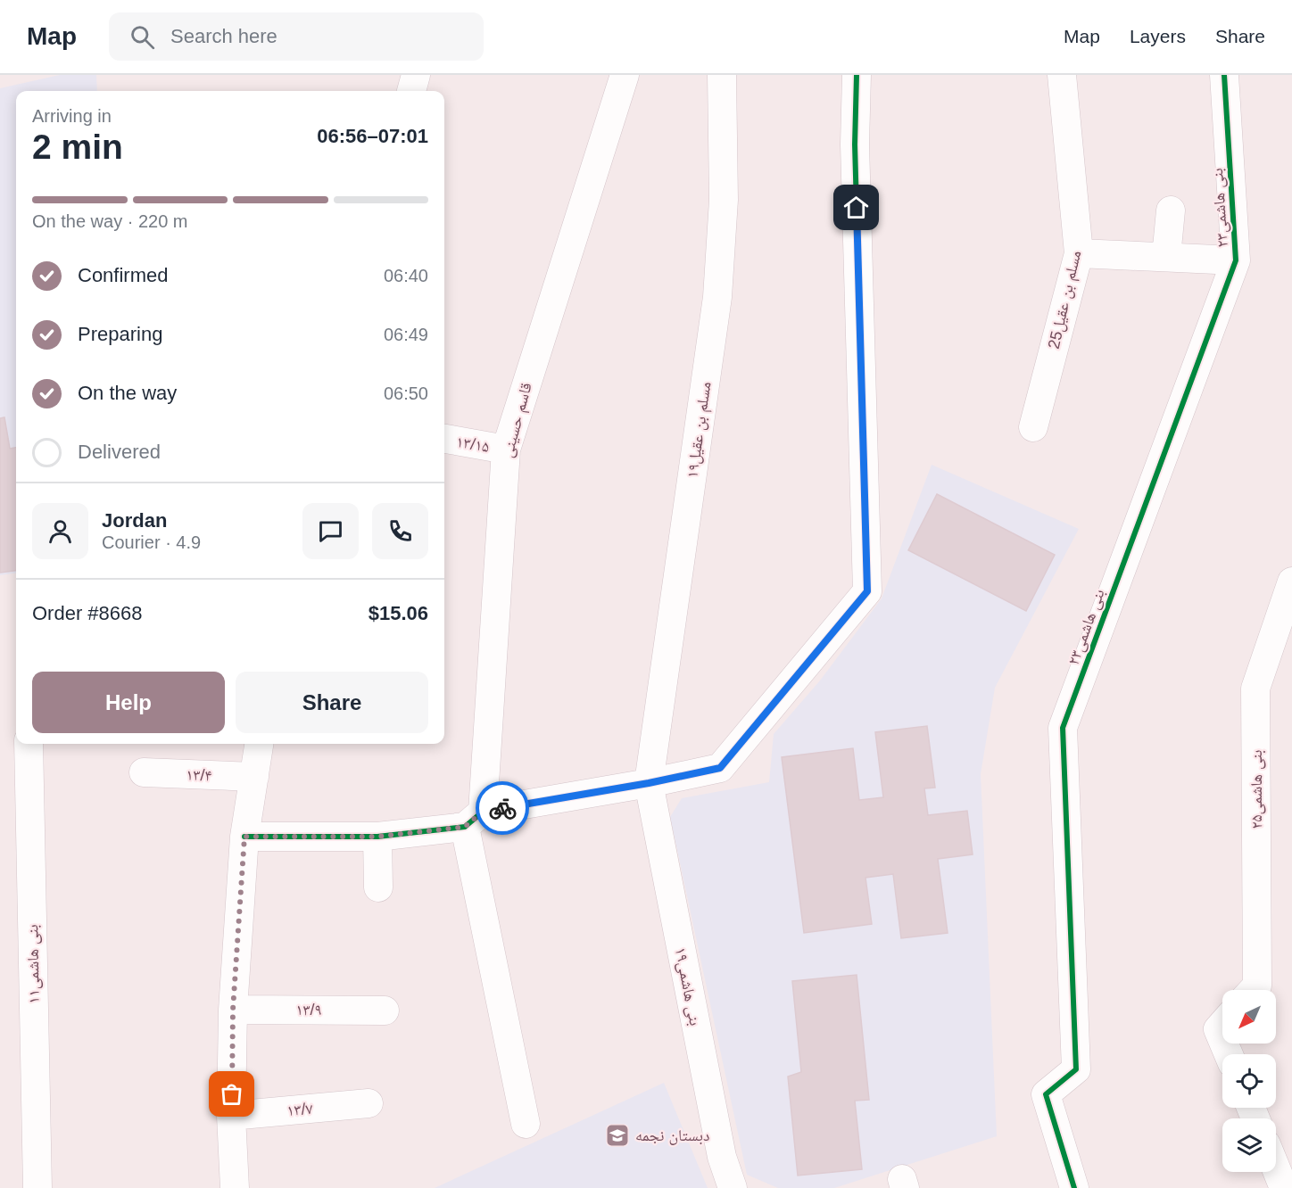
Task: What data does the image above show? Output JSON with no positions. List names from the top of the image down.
{
  "streets": {
    "street": [
      "بنی هاشمی۲۳",
      "مسلم بن عقیل25",
      "قاسم حسینی",
      "مسلم بن عقیل۱۹",
      "۱۳/۱۵",
      "۱۳/۴",
      "بنی هاشمی۲۵",
      "بنی هاشمی۱۱",
      "بنی هاشمی۱۹",
      "۱۳/۹",
      "۱۳/۷"
    ]
  },
  "crossings": [
    ["قاسم حسینی", "۱۳/۱۵"],
    ["مسلم بن عقیل۱۹", "بنی هاشمی۱۹"]
  ],
  "places": {
    "school or university": ["دبستان نجمه"]
  },
  "north": "bottom left",
  "page": {
    "header": "Map",
    "search": "Search here",
    "nav": ["Map", "Layers", "Share"],
    "heading": ["2 min", "Arriving in", "06:56–07:01"],
    "panel": [
      "Jordan",
      "Courier · 4.9",
      "Order #8668",
      "$15.06"
    ],
    "bar": "On the way · 220 m",
    "list": [
      ["Confirmed", "06:40"],
      ["Preparing", "06:49"],
      ["On the way", "06:50"],
      "Delivered"
    ],
    "buttons": ["Help", "Share"]
  }
}
